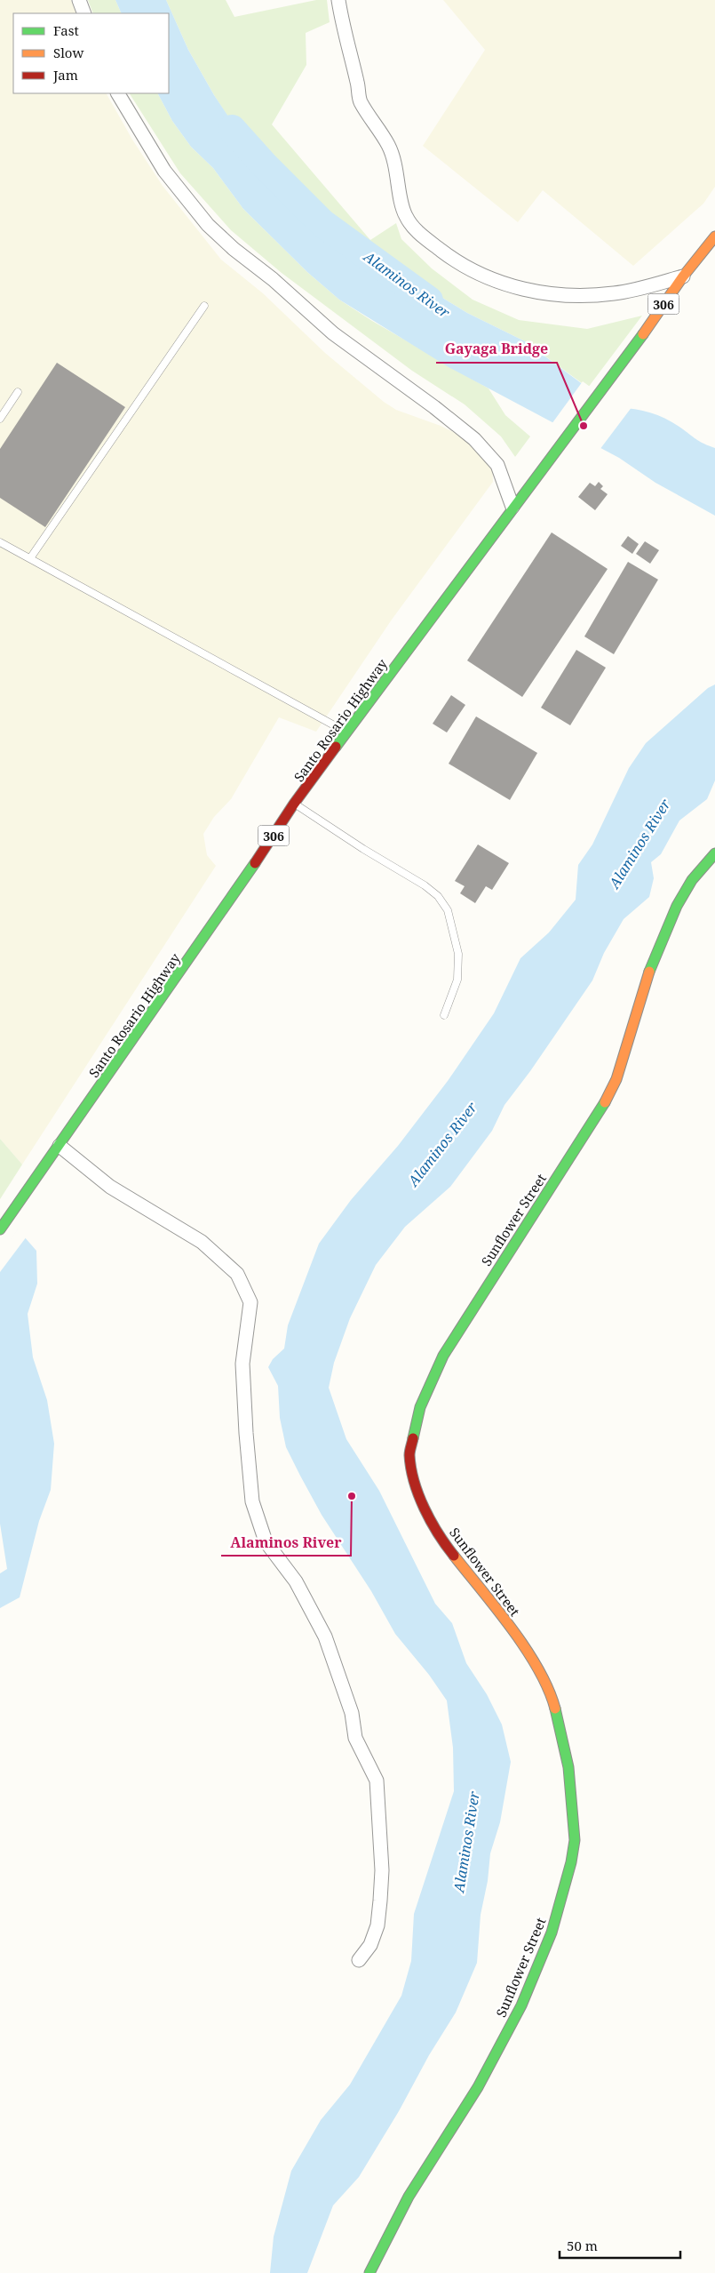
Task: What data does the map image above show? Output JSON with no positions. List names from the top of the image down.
{
  "streets": {
    "street": ["306", "Santo Rosario Highway", "Sunflower Street"]
  },
  "water": ["Alaminos River"],
  "places": ["Gayaga Bridge", "Alaminos River"],
  "legend": ["Fast", "Slow", "Jam"],
  "scale_bar": "50 m"
}
